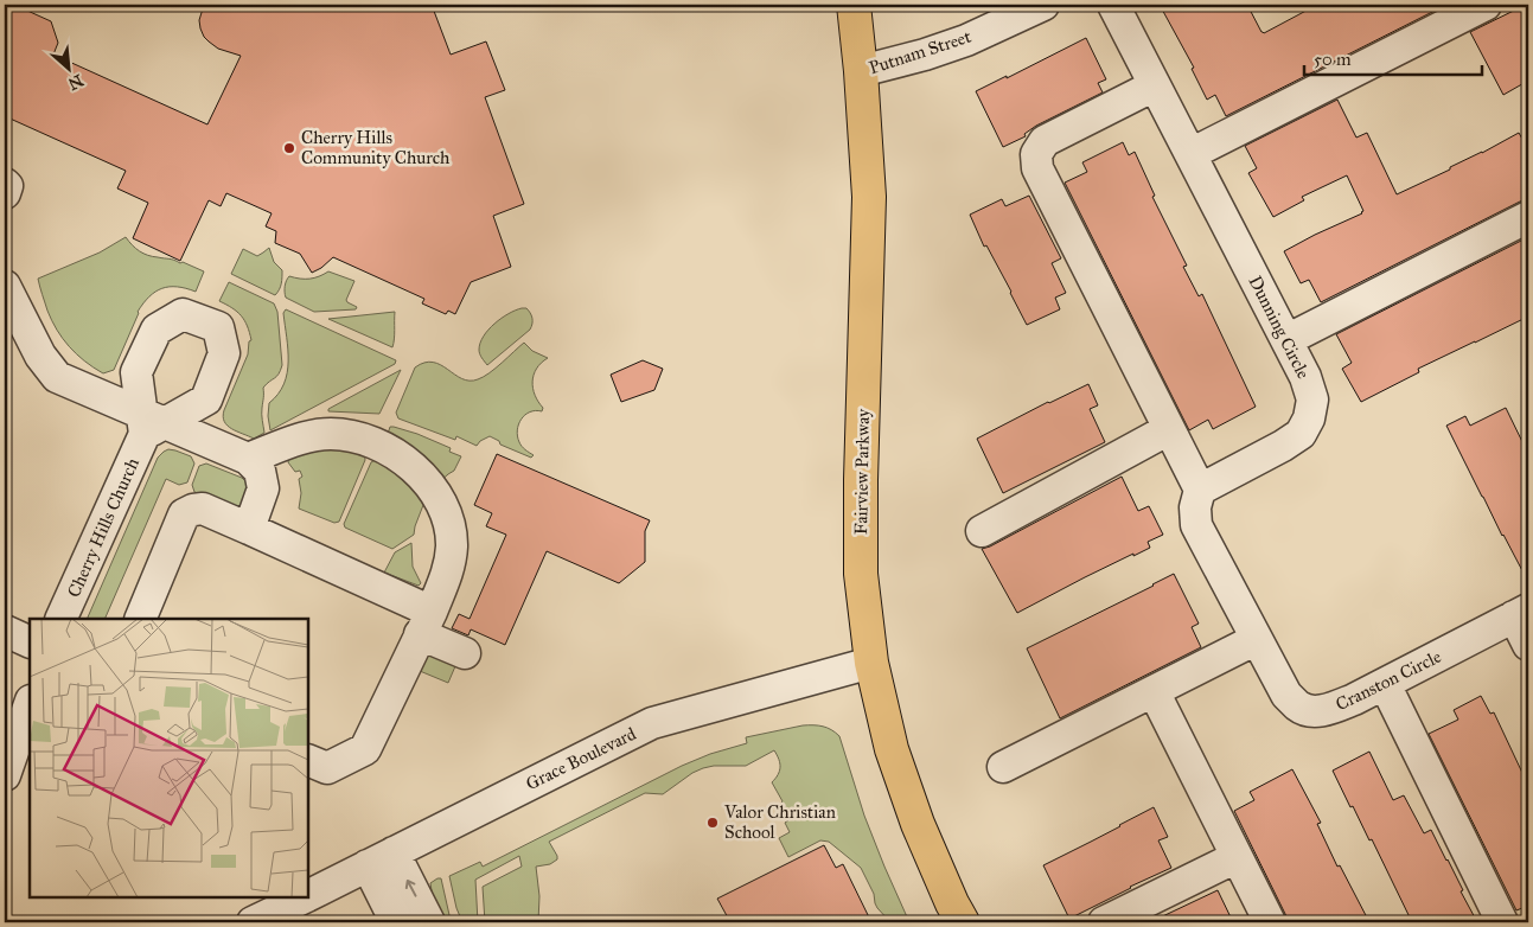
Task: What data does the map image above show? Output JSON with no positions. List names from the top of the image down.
{
  "streets": {
    "main road": ["Fairview Parkway"],
    "street": [
      "Putnam Street",
      "Dunning Circle",
      "Cherry Hills Church",
      "Cranston Circle",
      "Grace Boulevard"
    ]
  },
  "crossings": [
    ["Putnam Street", "Fairview Parkway"],
    ["Fairview Parkway", "Grace Boulevard"]
  ],
  "places": ["Cherry Hills Community Church", "Valor Christian School"],
  "scale_bar": "50 m",
  "north": "bottom right"
}
